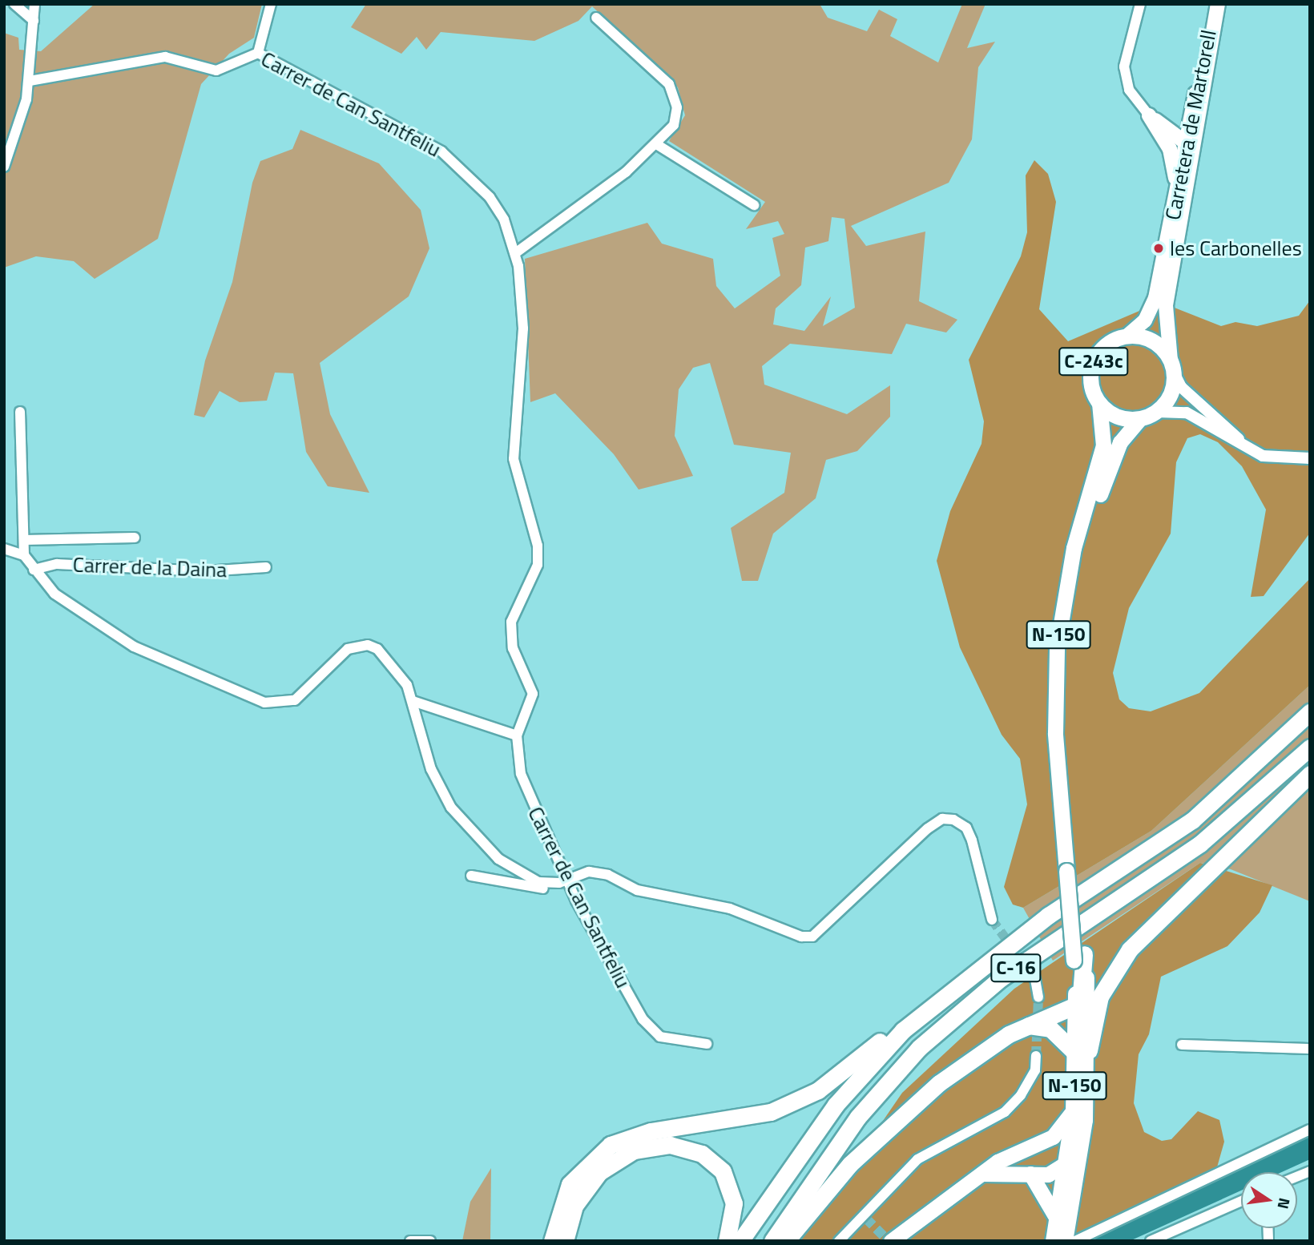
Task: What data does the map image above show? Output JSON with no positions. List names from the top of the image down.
{
  "streets": {
    "highway": ["C-16"],
    "main road": ["Carretera de Martorell", "C-243c", "N-150"],
    "street": ["Carrer de Can Santfeliu", "Carrer de la Daina"]
  },
  "crossings": [
    ["Carretera de Martorell", "C-243c"],
    ["Carretera de Martorell", "N-150"],
    ["C-243c", "N-150"]
  ],
  "places": ["les Carbonelles"],
  "north": "right"
}
